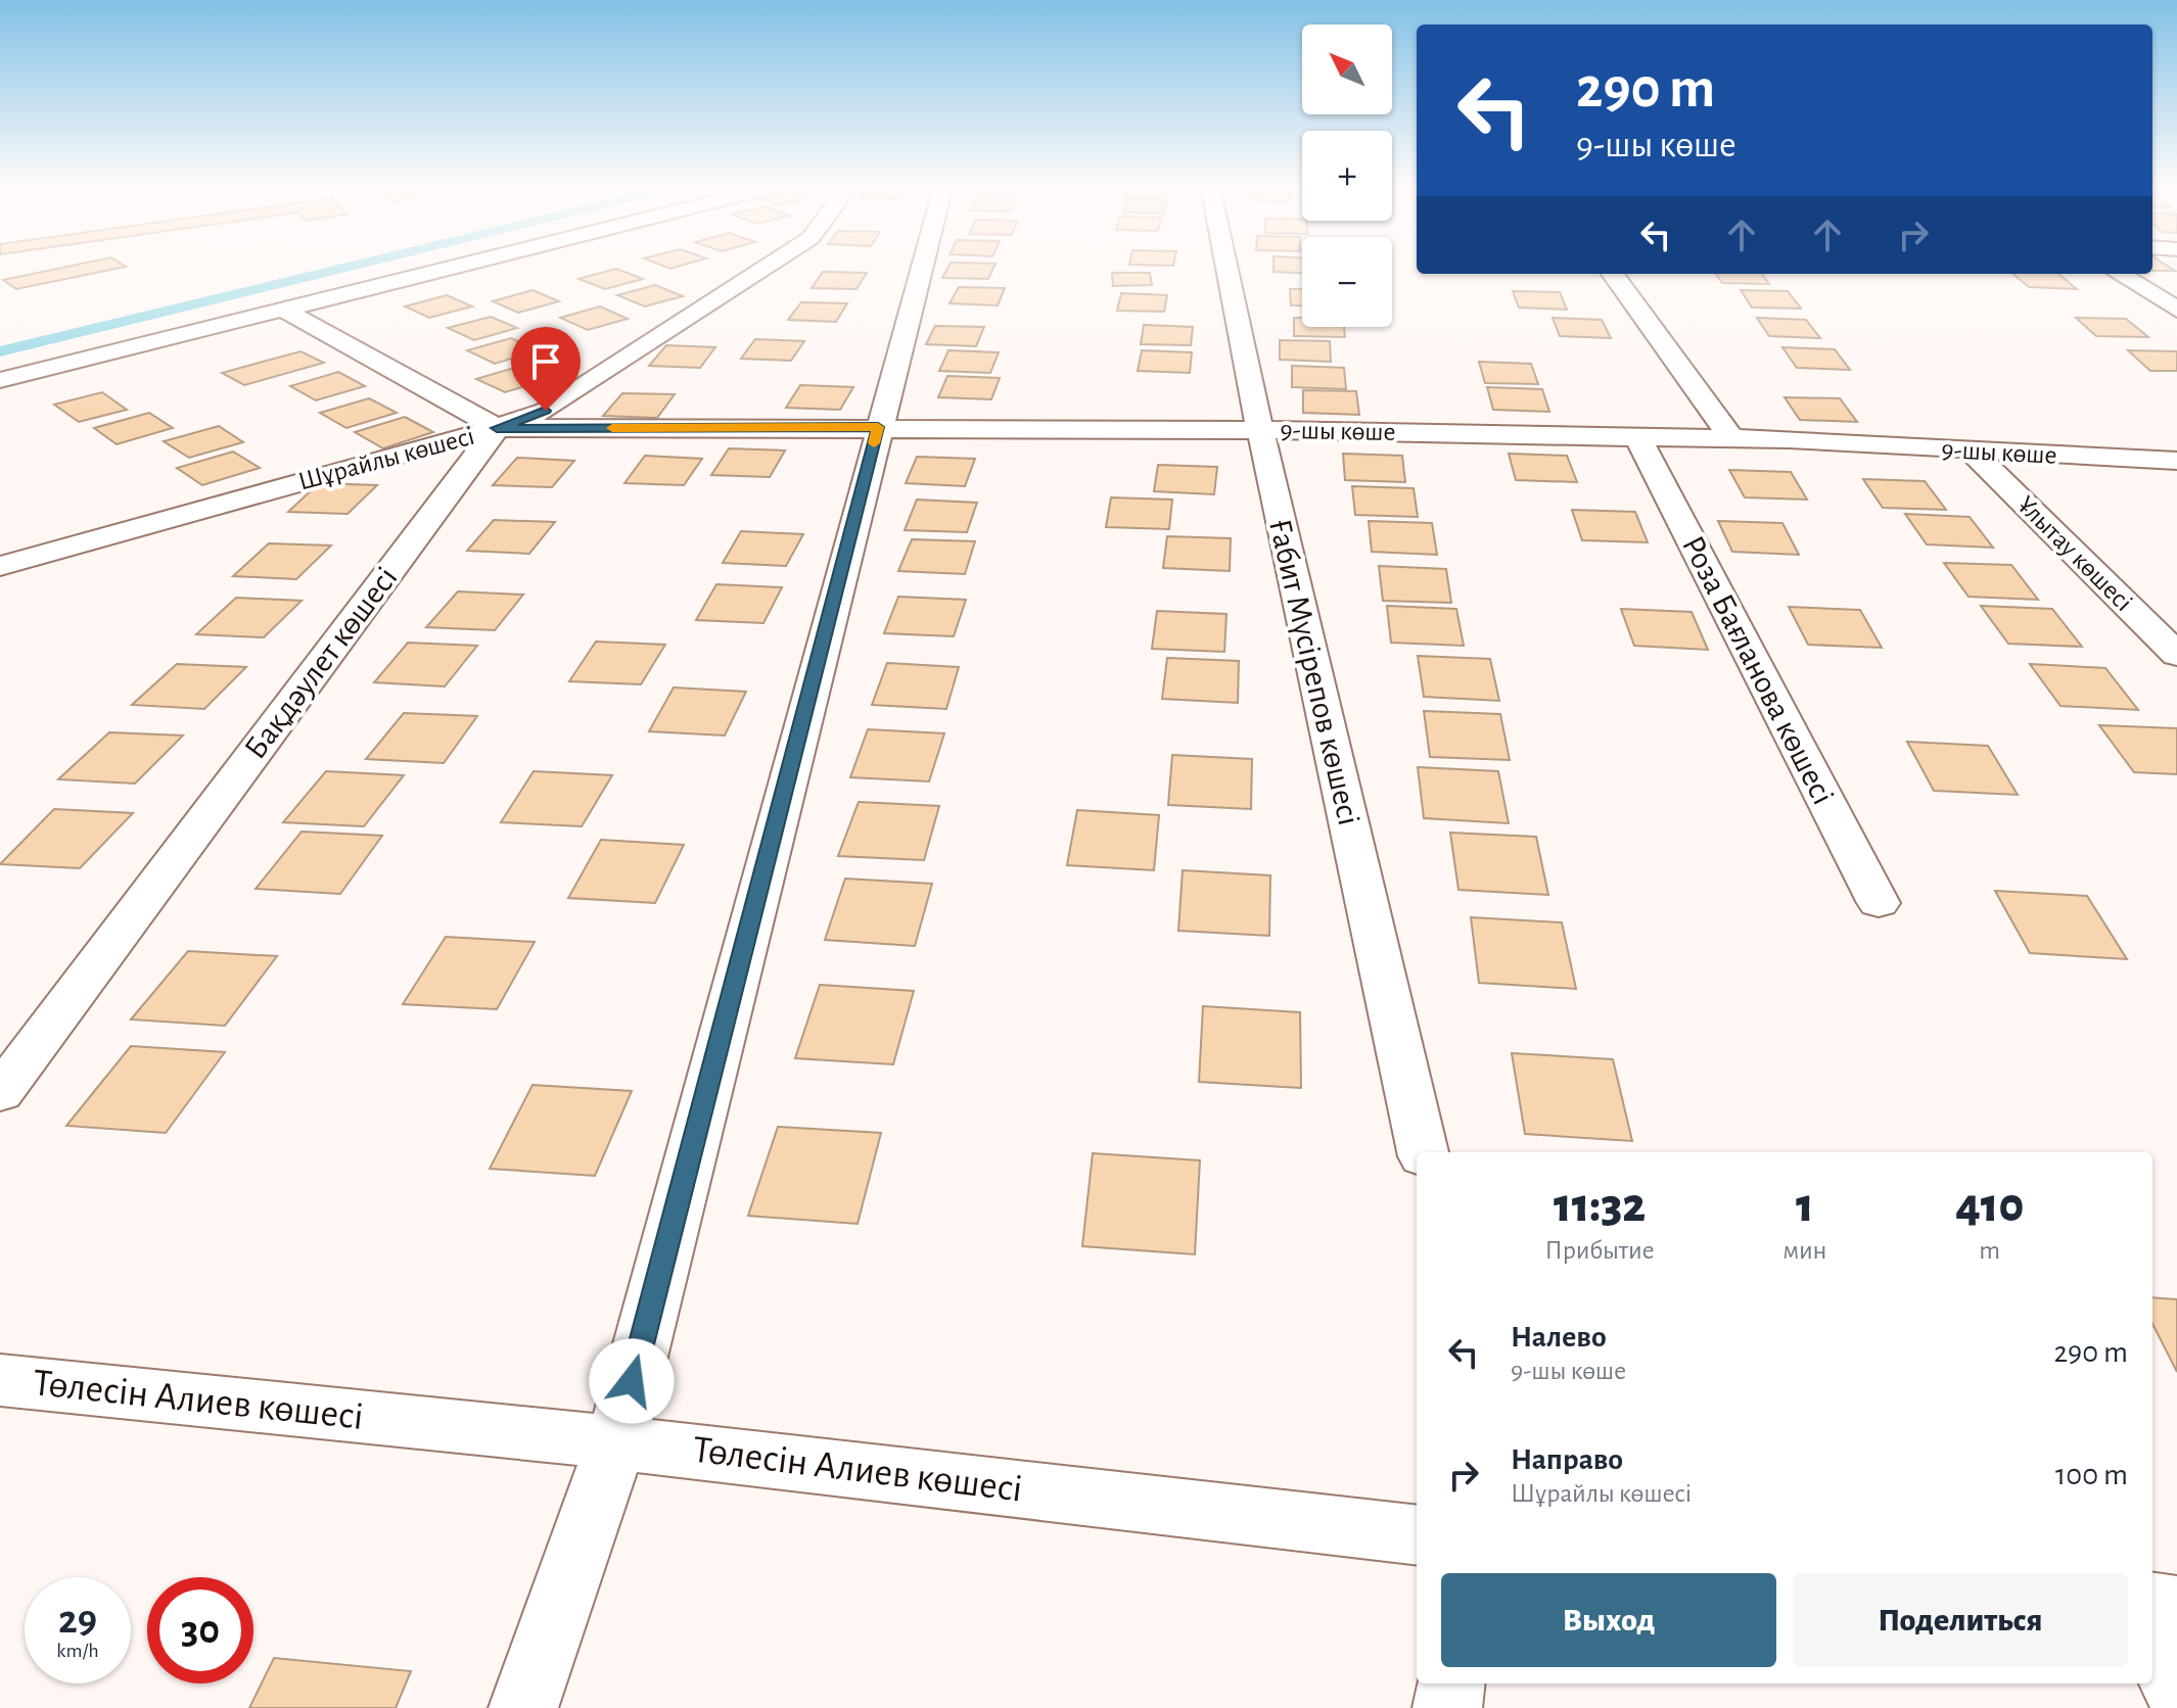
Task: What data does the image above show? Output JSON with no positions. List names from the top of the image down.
{
  "streets": {
    "street": [
      "9-шы көше",
      "Шұрайлы көшесі",
      "Ұлытау көшесi",
      "Бақдәулет көшесi",
      "Роза Бағланова көшесi",
      "Ғабит Мүсірепов көшесi",
      "Төлесін Алиев көшесі"
    ]
  },
  "crossings": [
    ["9-шы көше", "Шұрайлы көшесі"],
    ["9-шы көше", "Ұлытау көшесi"],
    ["9-шы көше", "Бақдәулет көшесi"],
    ["9-шы көше", "Роза Бағланова көшесi"],
    ["9-шы көше", "Ғабит Мүсірепов көшесi"],
    ["Шұрайлы көшесі", "Бақдәулет көшесi"]
  ],
  "north": "top left",
  "page": {
    "map_buttons": ["+", "−"],
    "turn": ["290 m", "9-шы көше"],
    "eta": [
      "11:32",
      "Прибытие",
      "1",
      "мин",
      "410",
      "m"
    ],
    "list": [
      {
        "name": "Налево",
        "note": "9-шы көше",
        "value": "290 m"
      },
      {
        "name": "Направо",
        "note": "Шұрайлы көшесі",
        "value": "100 m"
      }
    ],
    "buttons": ["Выход", "Поделиться"],
    "speed": "29 km/h",
    "limit": "30"
  }
}
